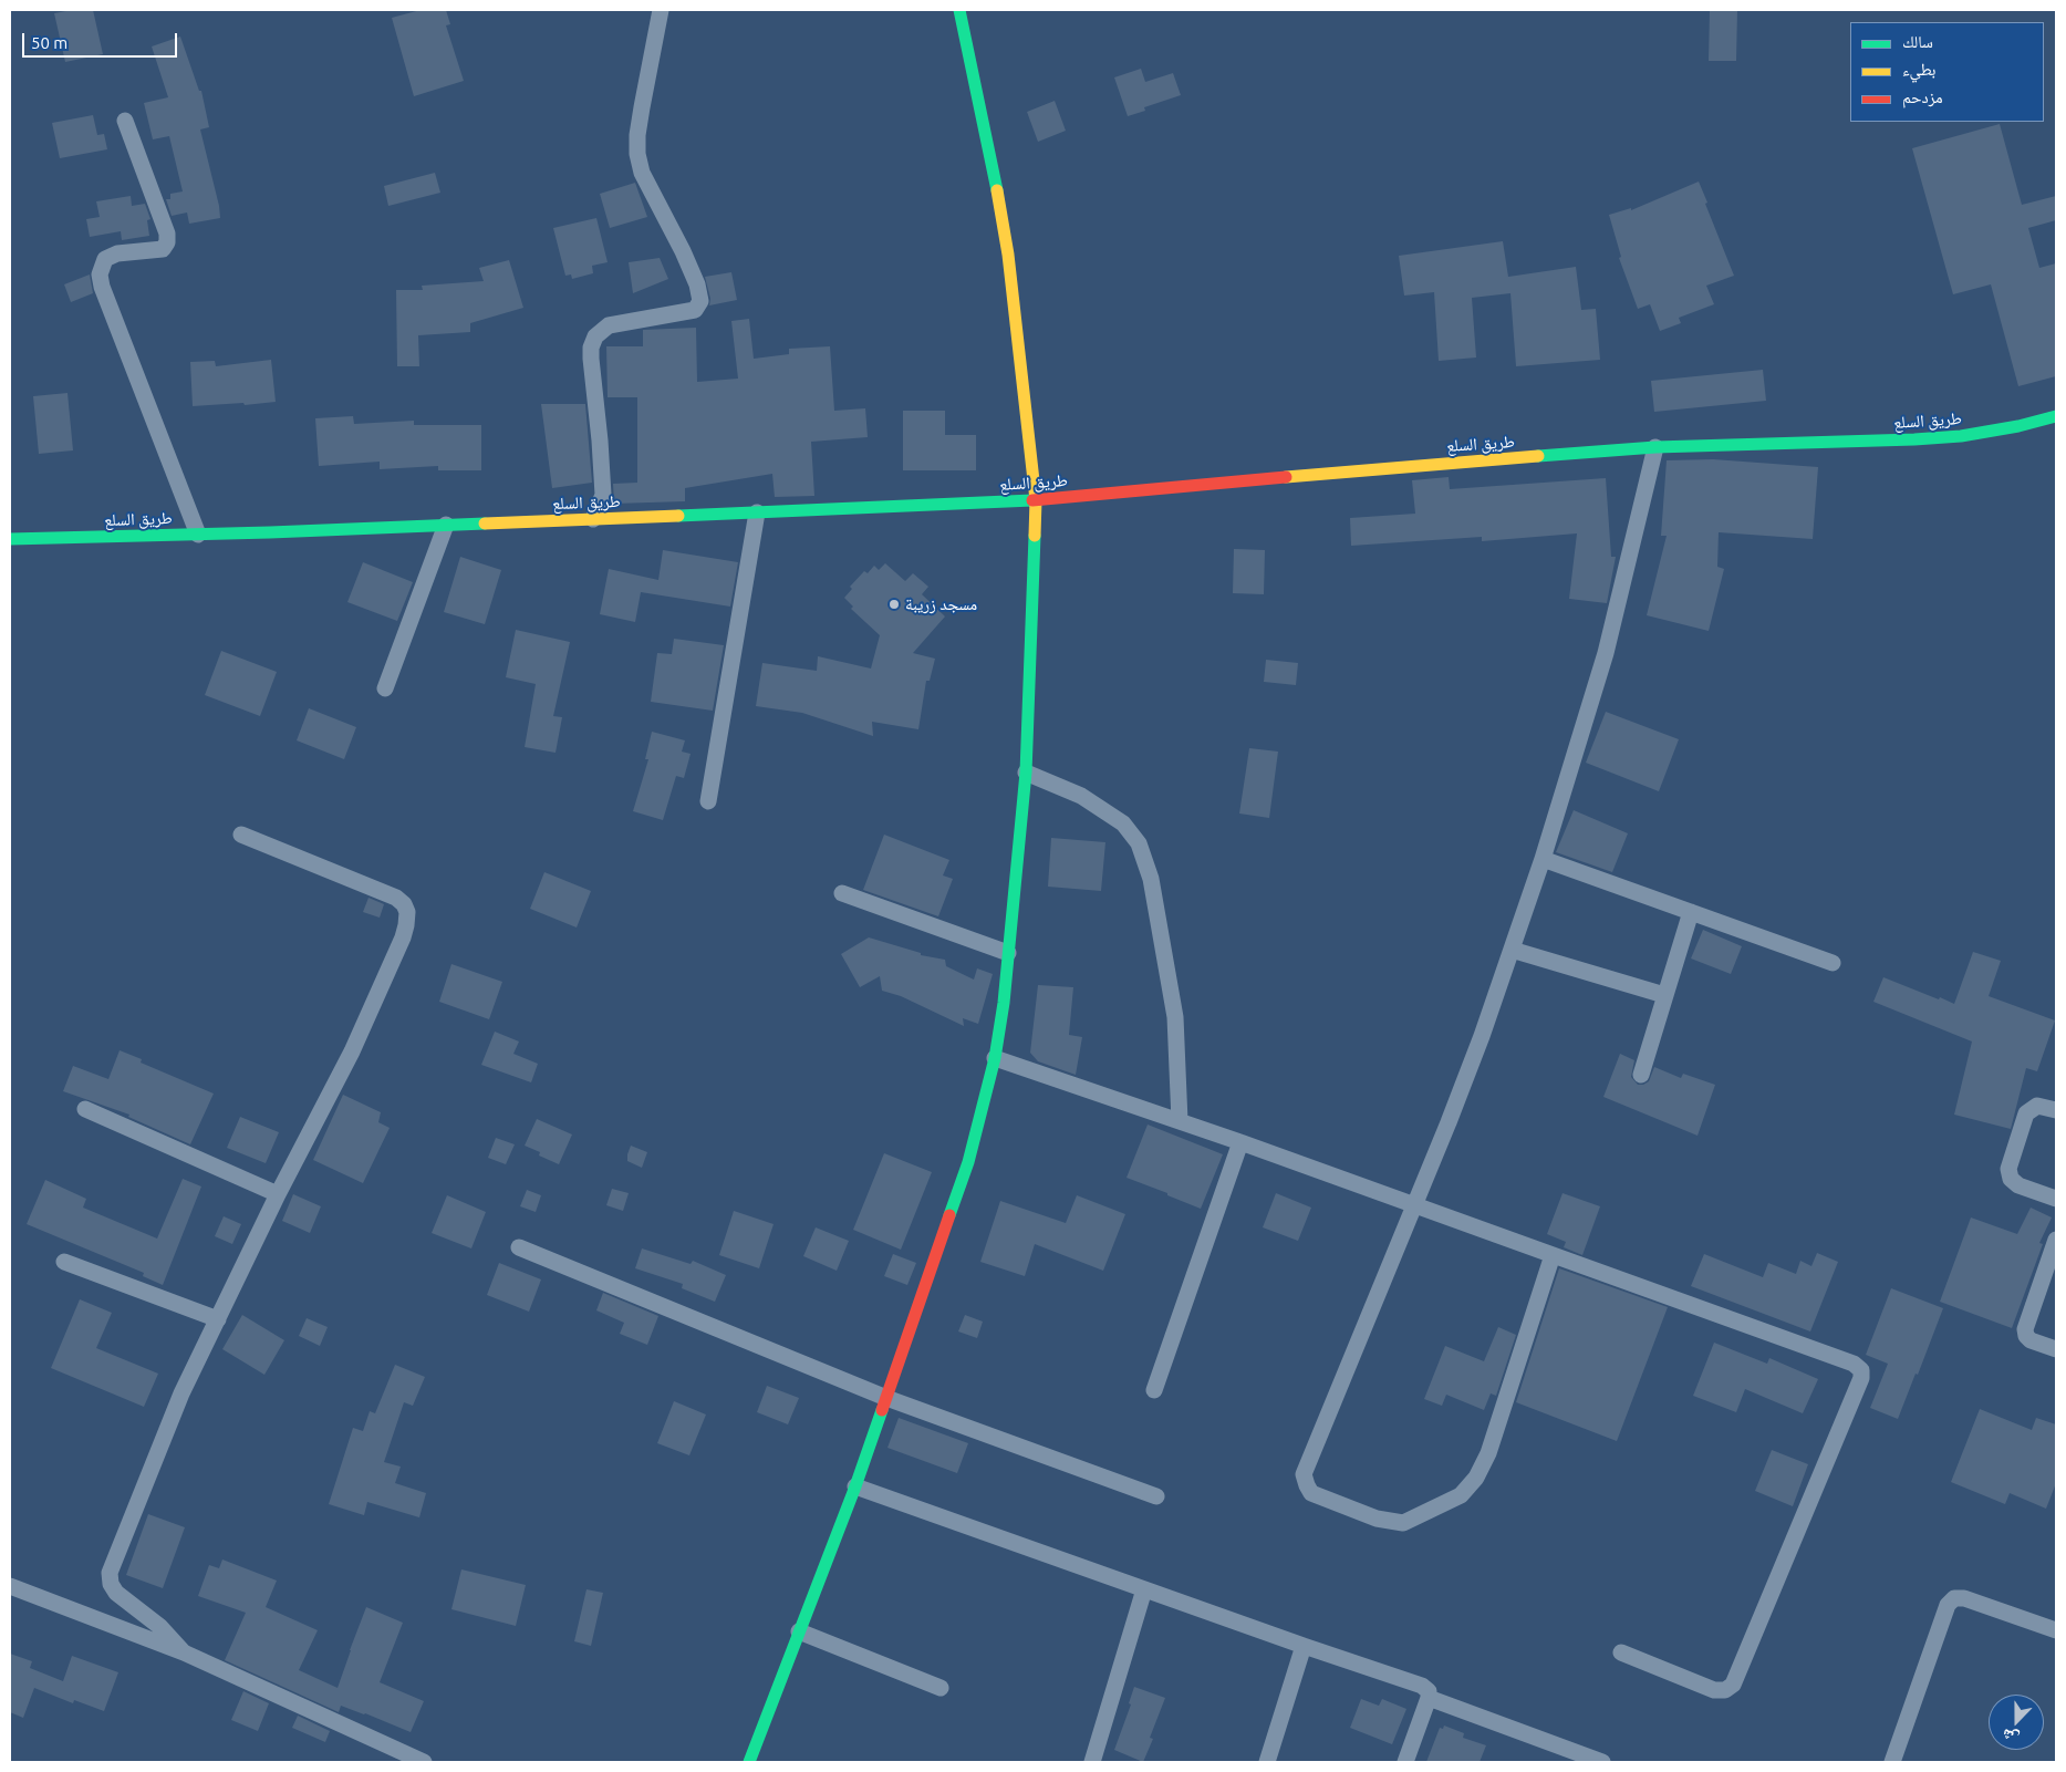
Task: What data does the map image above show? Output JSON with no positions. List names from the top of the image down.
{
  "streets": {
    "street": ["طريق السلع"]
  },
  "places": ["مسجد زريبة"],
  "legend": ["سالك", "بطيء", "مزدحم"],
  "scale_bar": "50 m",
  "north": "bottom"
}
